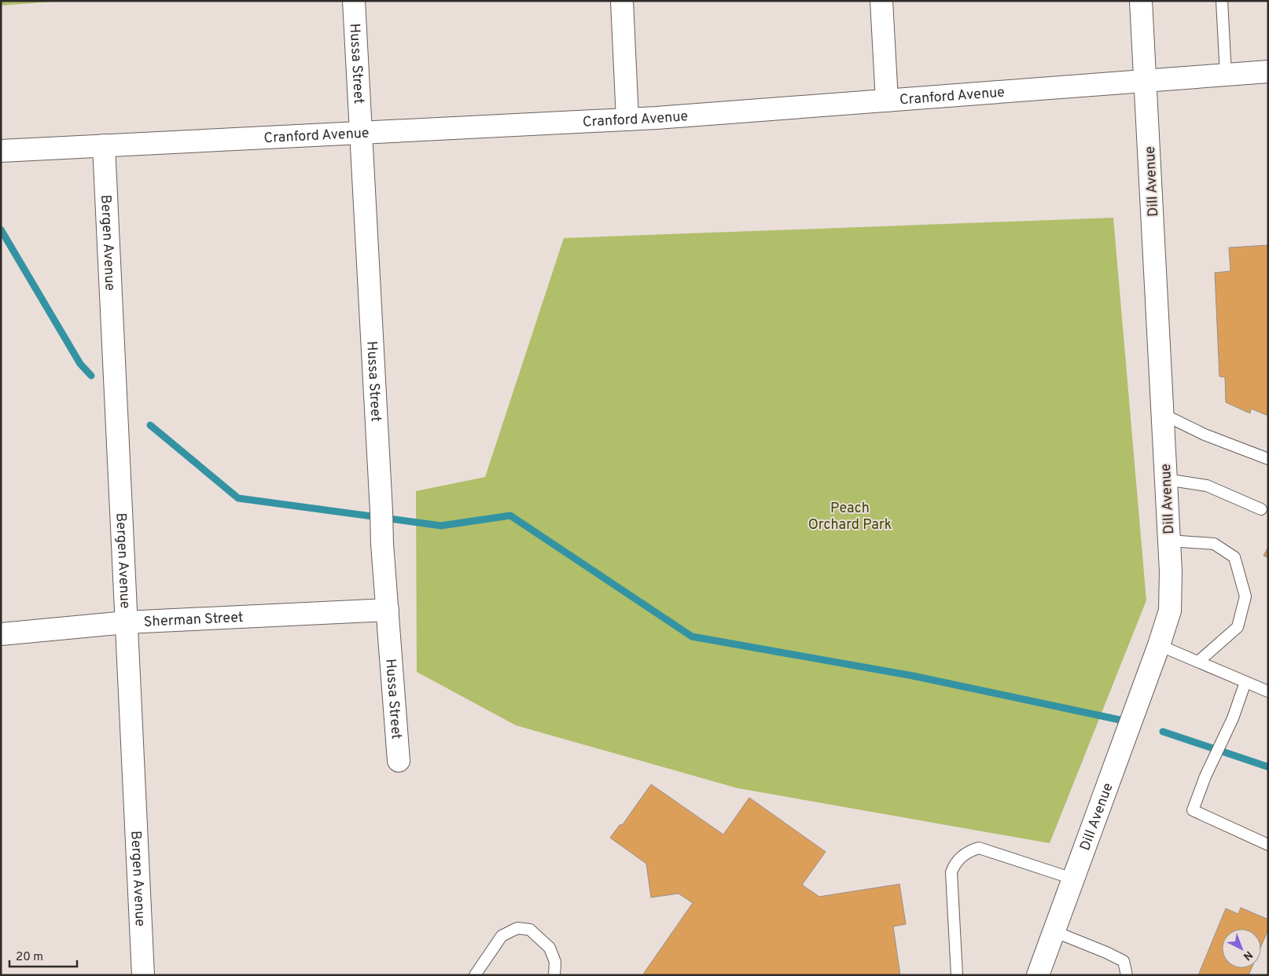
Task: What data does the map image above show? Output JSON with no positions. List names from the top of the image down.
{
  "streets": {
    "street": [
      "Hussa Street",
      "Cranford Avenue",
      "Dill Avenue",
      "Bergen Avenue",
      "Sherman Street"
    ]
  },
  "crossings": [
    ["Hussa Street", "Cranford Avenue"],
    ["Hussa Street", "Sherman Street"],
    ["Cranford Avenue", "Dill Avenue"],
    ["Cranford Avenue", "Bergen Avenue"],
    ["Bergen Avenue", "Sherman Street"]
  ],
  "parks": ["Peach Orchard Park"],
  "scale_bar": "20 m",
  "north": "bottom right"
}
